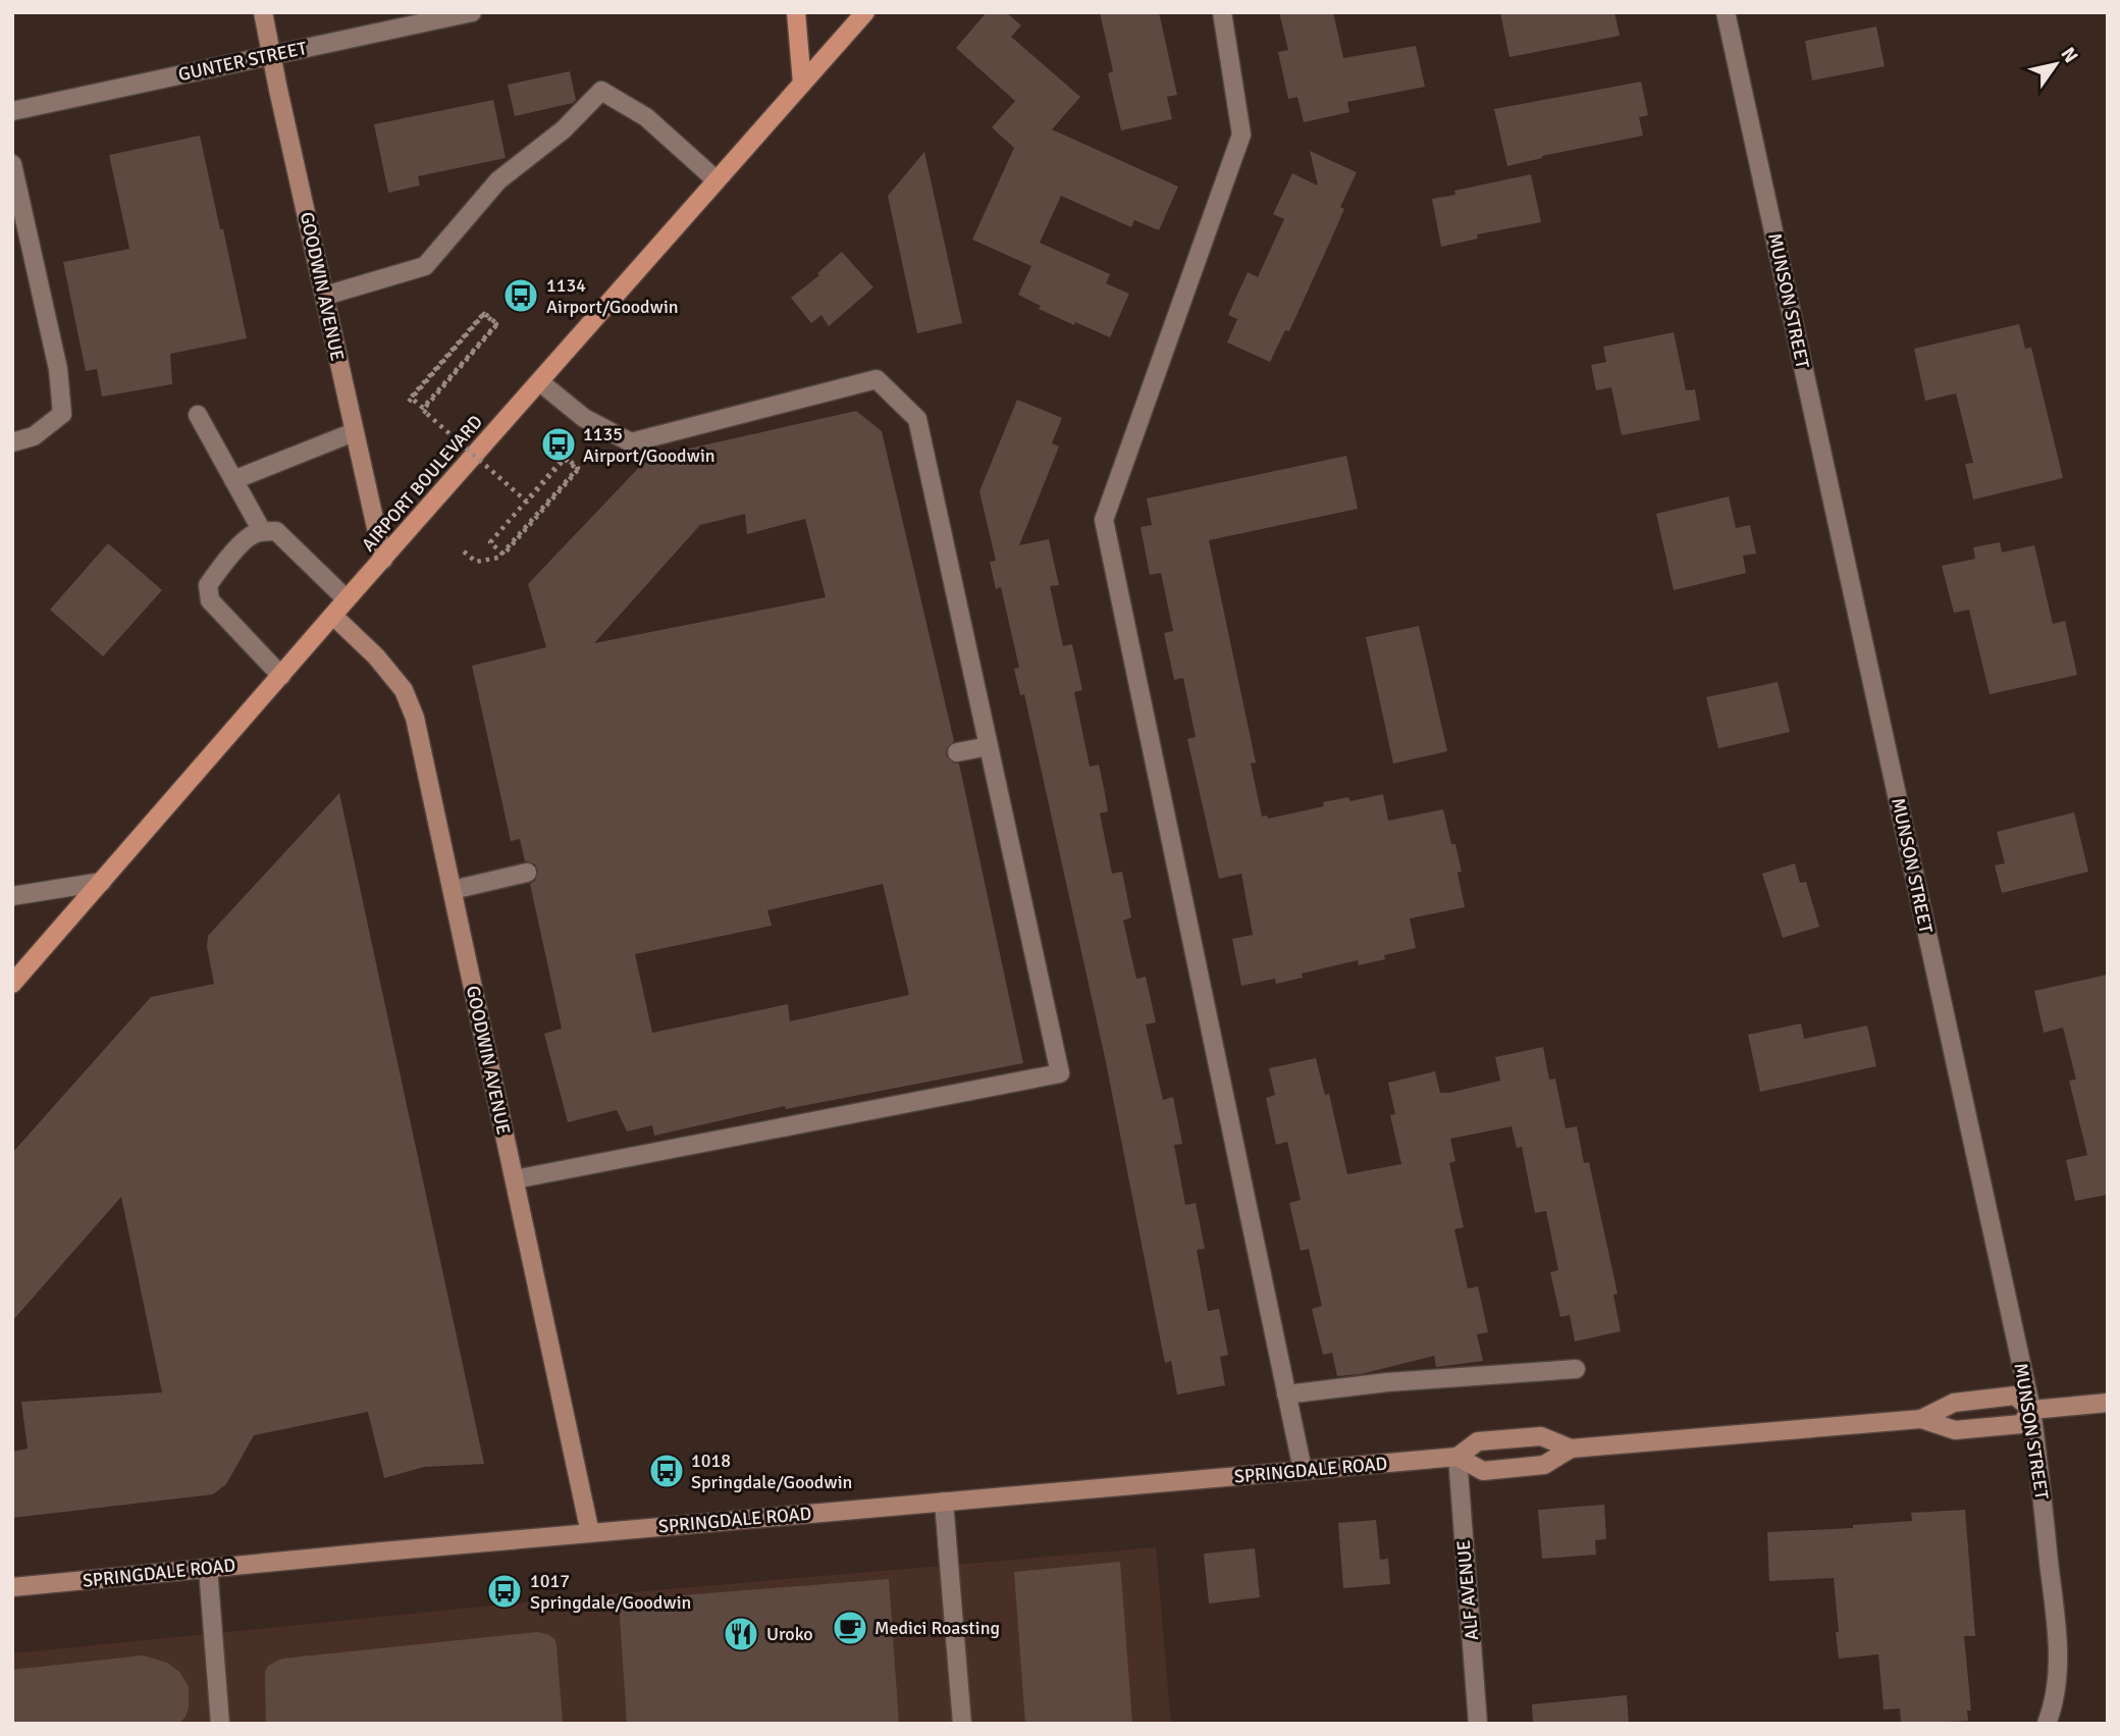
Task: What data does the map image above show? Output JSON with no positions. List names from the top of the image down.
{
  "streets": {
    "main road": ["GOODWIN AVENUE", "AIRPORT BOULEVARD", "SPRINGDALE ROAD"],
    "street": ["GUNTER STREET", "MUNSON STREET", "ALF AVENUE"]
  },
  "crossings": [
    ["GUNTER STREET", "GOODWIN AVENUE"],
    ["GOODWIN AVENUE", "AIRPORT BOULEVARD"],
    ["GOODWIN AVENUE", "SPRINGDALE ROAD"],
    ["MUNSON STREET", "SPRINGDALE ROAD"],
    ["SPRINGDALE ROAD", "ALF AVENUE"]
  ],
  "places": {
    "bus stop": [
      "1134 Airport/Goodwin",
      "1135 Airport/Goodwin",
      "1018 Springdale/Goodwin",
      "1017 Springdale/Goodwin"
    ],
    "cafe": ["Medici Roasting"],
    "restaurant": ["Uroko"]
  },
  "north": "top right"
}
